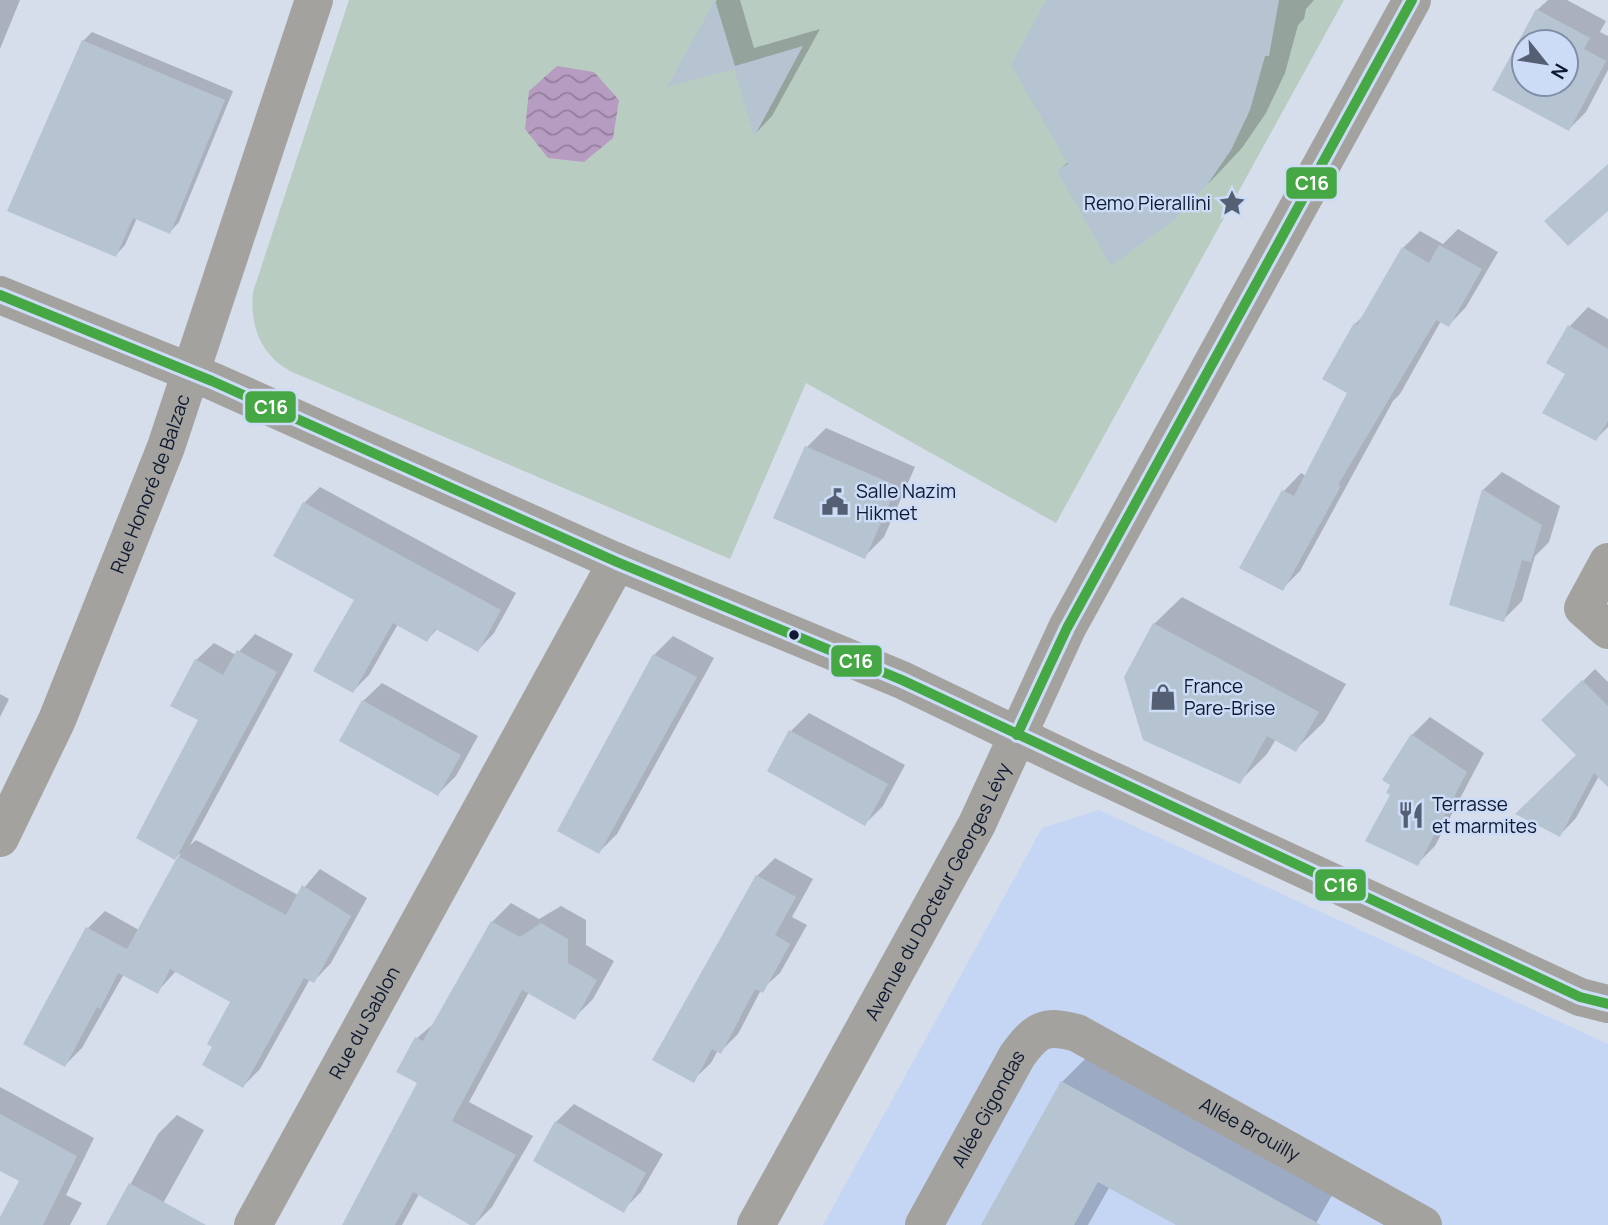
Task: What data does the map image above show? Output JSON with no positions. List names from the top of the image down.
{
  "streets": {
    "street": [
      "Rue Honoré de Balzac",
      "Avenue du Docteur Georges Lévy",
      "Rue du Sablon",
      "Allée Gigondas",
      "Allée Brouilly"
    ]
  },
  "crossings": [
    ["Allée Gigondas", "Allée Brouilly"]
  ],
  "places": {
    "place": ["Remo Pierallini"],
    "public building": ["Salle Nazim Hikmet"],
    "shop": ["France Pare-Brise"],
    "restaurant": ["Terrasse et marmites"]
  },
  "lines": ["transit line C16"],
  "north": "bottom right"
}
